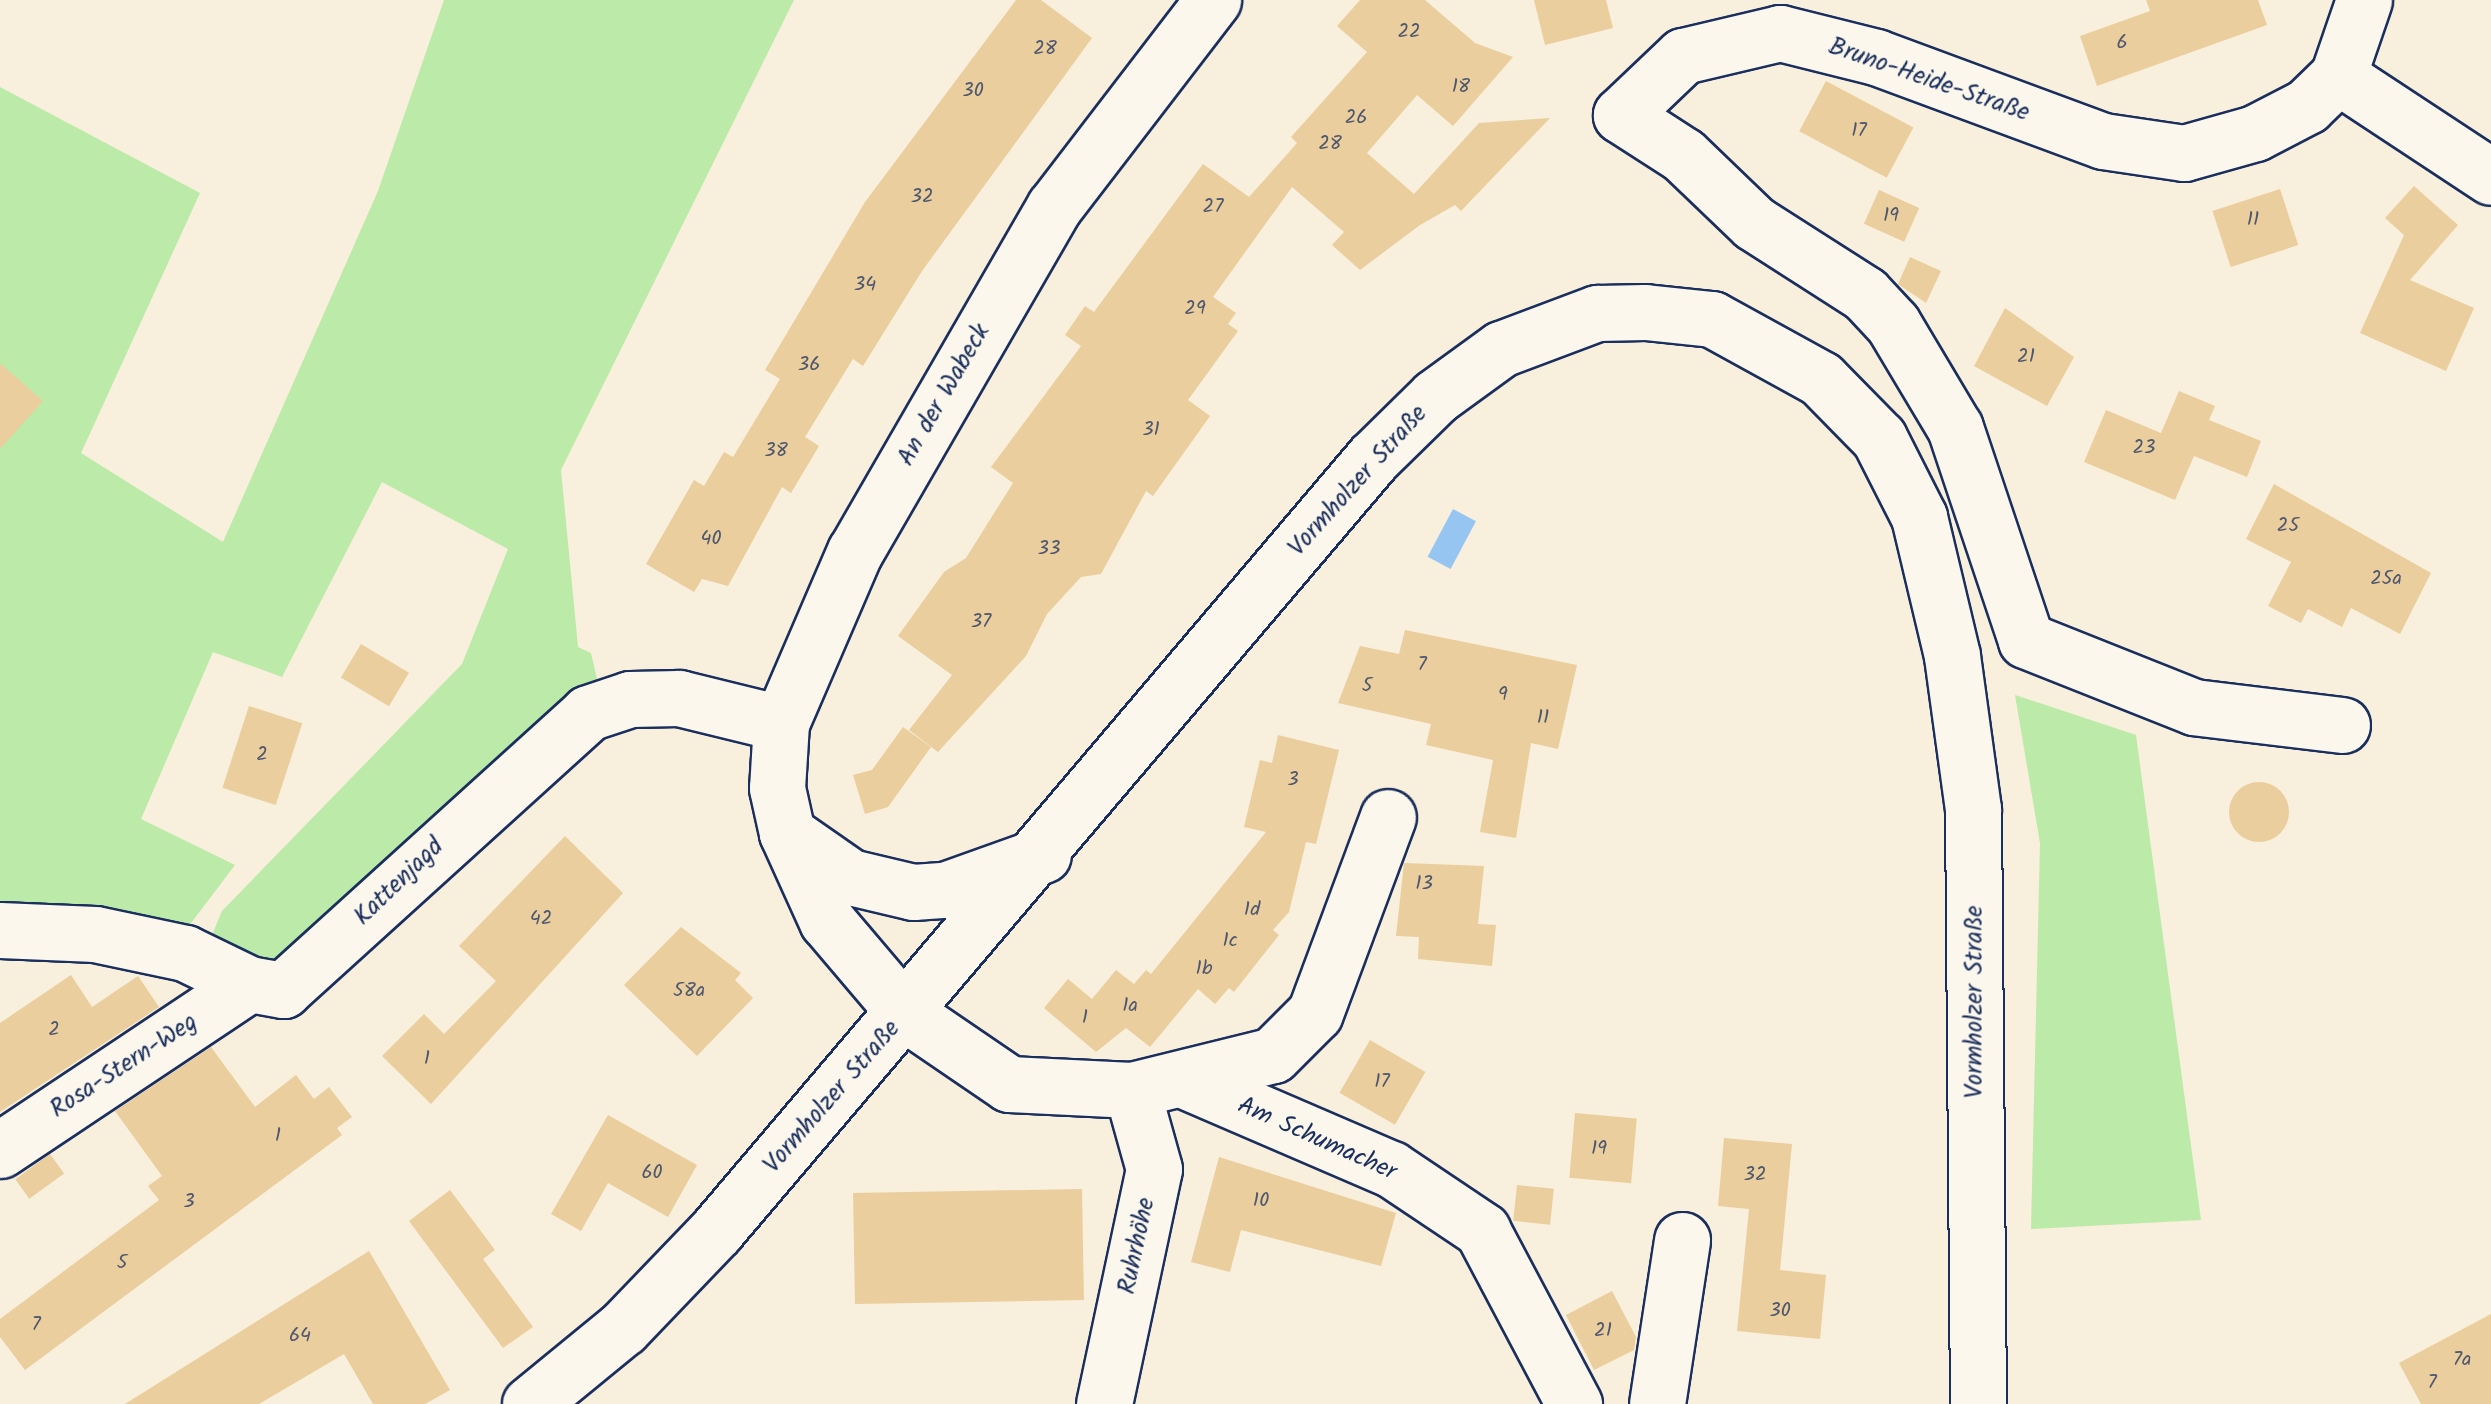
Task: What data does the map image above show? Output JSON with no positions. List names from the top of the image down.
{
  "streets": {
    "street": [
      "Bruno-Heide-Straße",
      "An der Wabeck",
      "Vormholzer Straße",
      "Kattenjagd",
      "Rosa-Stern-Weg",
      "Am Schumacher",
      "Ruhrhöhe"
    ]
  },
  "crossings": [
    ["An der Wabeck", "Vormholzer Straße"],
    ["An der Wabeck", "Kattenjagd"],
    ["An der Wabeck", "Am Schumacher"],
    ["Vormholzer Straße", "Am Schumacher"],
    ["Kattenjagd", "Rosa-Stern-Weg"],
    ["Am Schumacher", "Ruhrhöhe"]
  ],
  "house_numbers": [
    "22",
    "6",
    "28",
    "18",
    "30",
    "26",
    "17",
    "28",
    "32",
    "27",
    "19",
    "11",
    "34",
    "29",
    "21",
    "36",
    "31",
    "23",
    "38",
    "25",
    "40",
    "33",
    "25a",
    "37",
    "7",
    "5",
    "9",
    "11",
    "2",
    "3",
    "13",
    "1d",
    "42",
    "1c",
    "1b",
    "58a",
    "1a",
    "1",
    "2",
    "1",
    "17",
    "1",
    "19",
    "60",
    "32",
    "10",
    "3",
    "5",
    "30",
    "7",
    "21",
    "64",
    "7a",
    "7"
  ]
}
